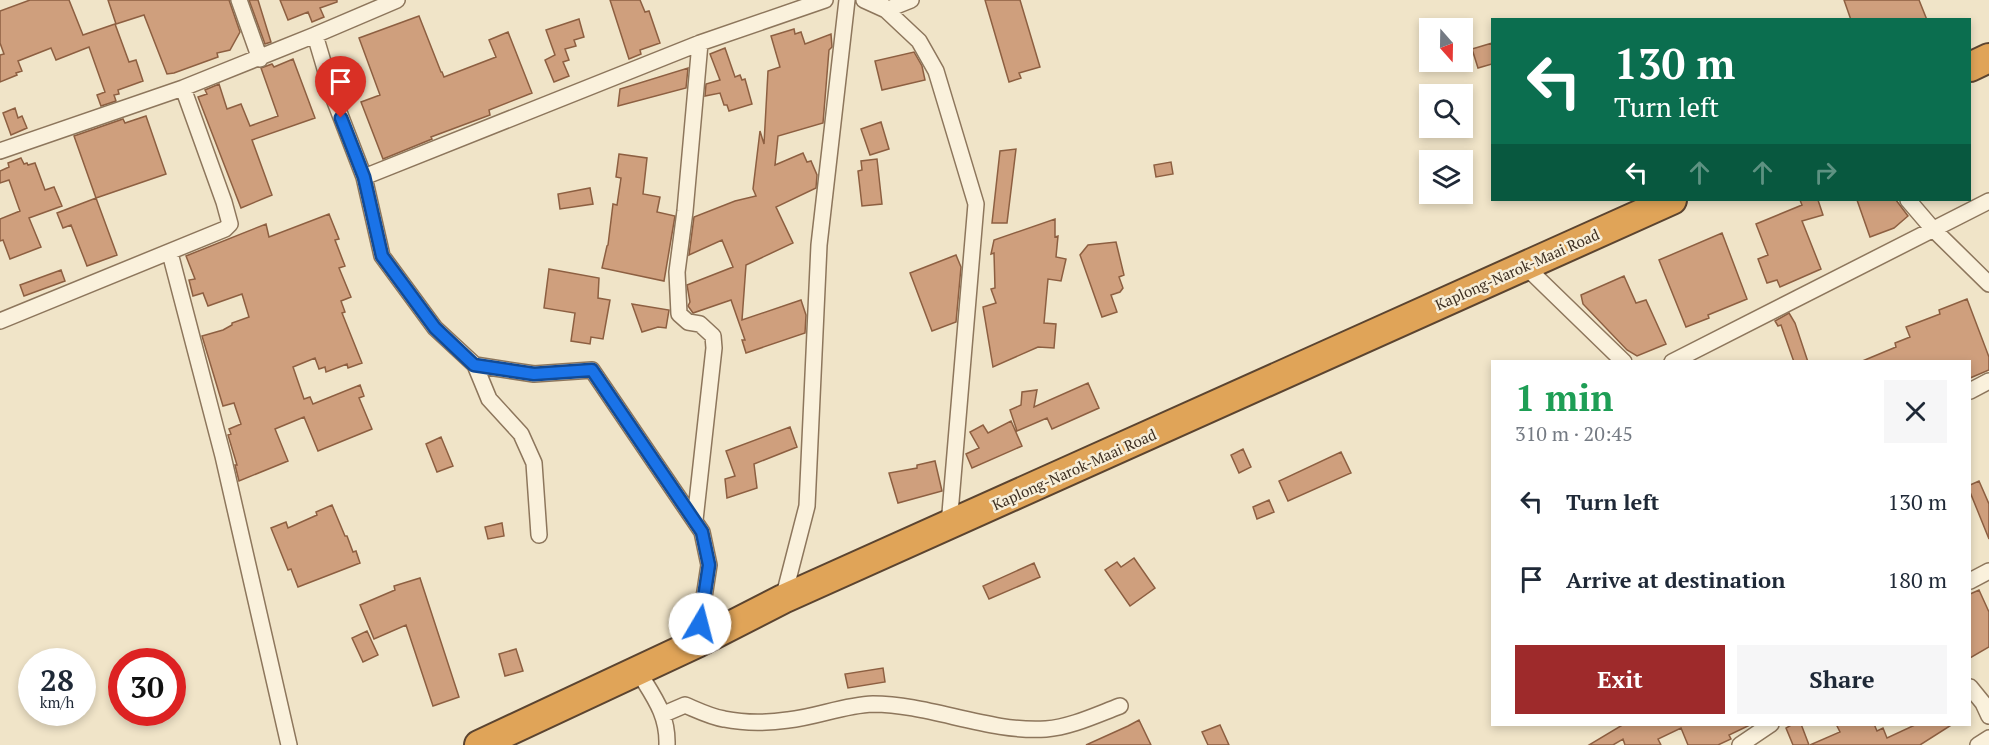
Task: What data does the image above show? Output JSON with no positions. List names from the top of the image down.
{
  "streets": {
    "highway": ["Kaplong-Narok-Maai Road"]
  },
  "north": "bottom",
  "page": {
    "turn": ["130 m", "Turn left"],
    "heading": ["1 min", "310 m · 20:45"],
    "list": [
      {
        "name": "Turn left",
        "value": "130 m"
      },
      {
        "name": "Arrive at destination",
        "value": "180 m"
      }
    ],
    "buttons": ["Exit", "Share"],
    "speed": "28 km/h",
    "limit": "30"
  }
}
